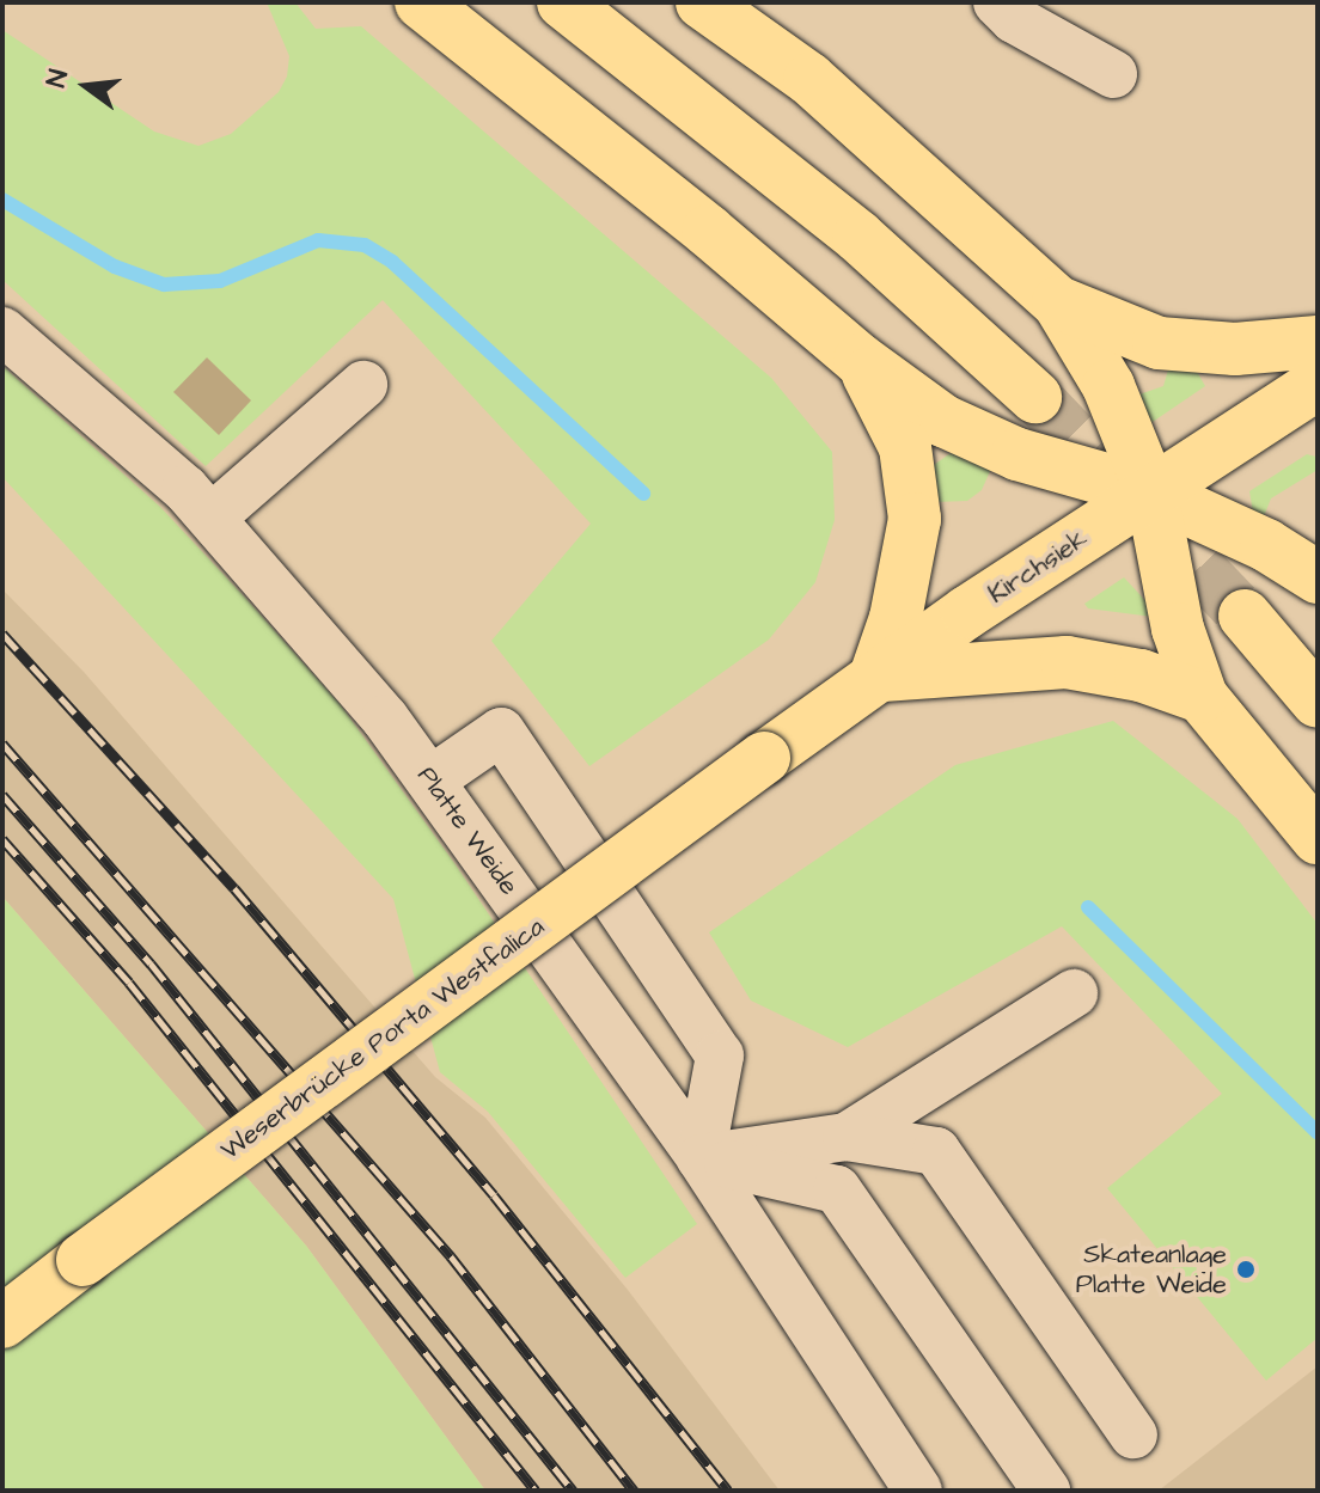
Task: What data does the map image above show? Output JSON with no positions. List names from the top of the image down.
{
  "streets": {
    "main road": ["Kirchsiek", "Weserbrücke Porta Westfalica"],
    "street": ["Platte Weide"]
  },
  "crossings": [
    ["Kirchsiek", "Weserbrücke Porta Westfalica"]
  ],
  "places": ["Skateanlage Platte Weide"],
  "north": "left"
}
